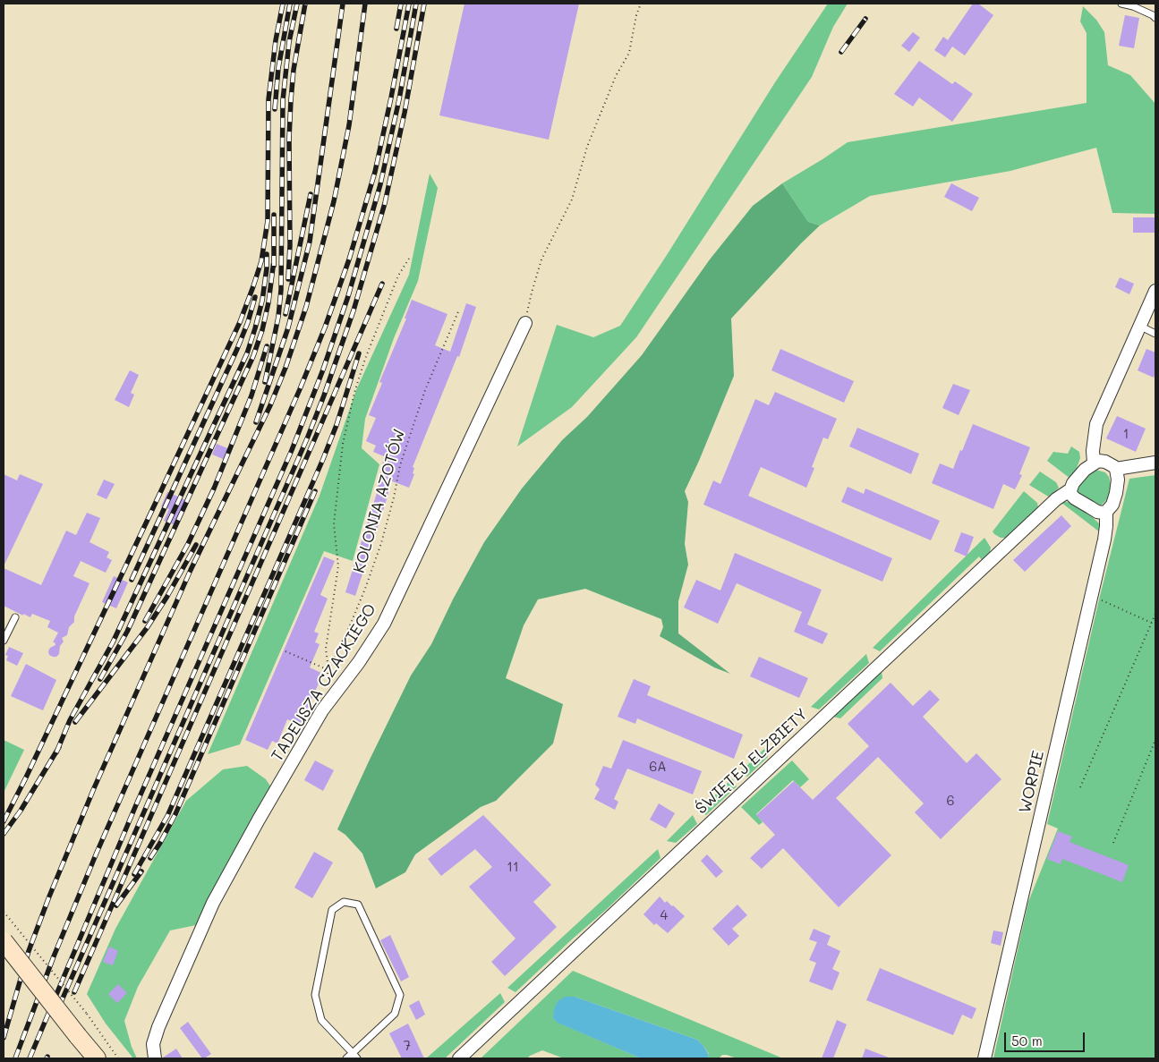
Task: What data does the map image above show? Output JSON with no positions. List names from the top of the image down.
{
  "streets": {
    "street": ["TADEUSZA CZACKIEGO", "ŚWIĘTEJ ELŻBIETY", "WORPIE"],
    "path": ["KOLONIA AZOTÓW"]
  },
  "crossings": [
    ["ŚWIĘTEJ ELŻBIETY", "WORPIE"]
  ],
  "house_numbers": [
    "1",
    "6A",
    "6",
    "11",
    "4",
    "7"
  ],
  "scale_bar": "50 m"
}
